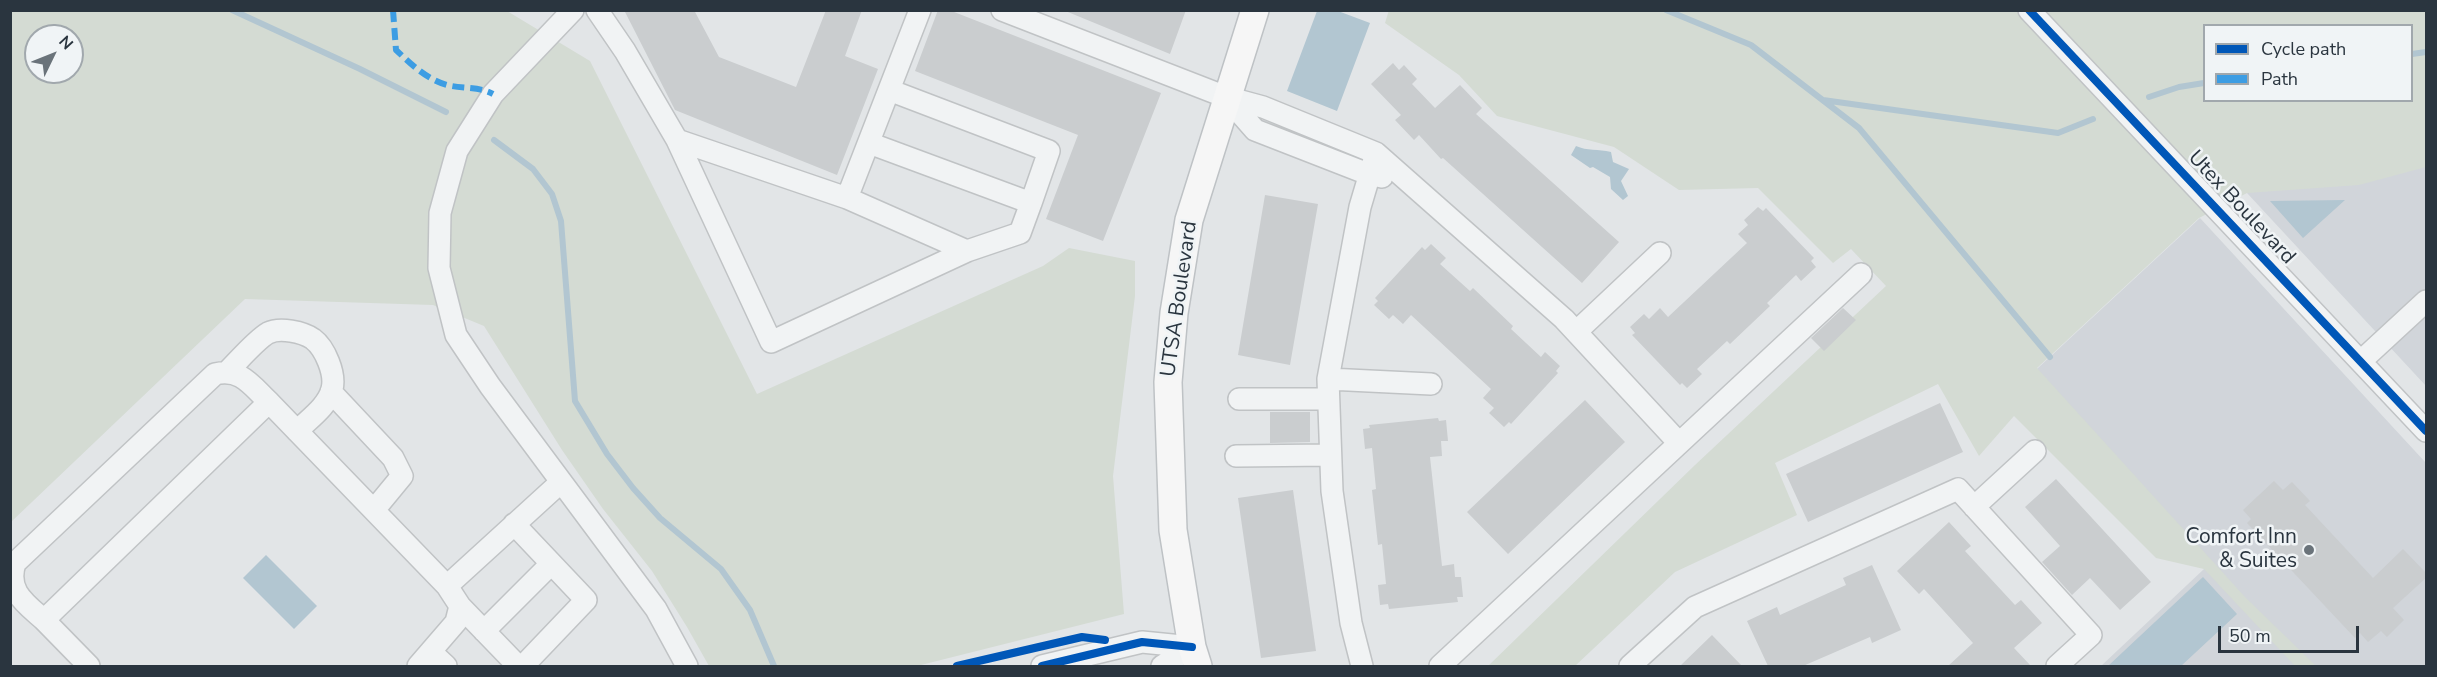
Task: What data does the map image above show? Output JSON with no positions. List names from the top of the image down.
{
  "streets": {
    "main road": ["UTSA Boulevard"],
    "street": ["Utex Boulevard"]
  },
  "places": ["Comfort Inn & Suites"],
  "legend": ["Cycle path", "Path"],
  "scale_bar": "50 m",
  "north": "top right"
}
